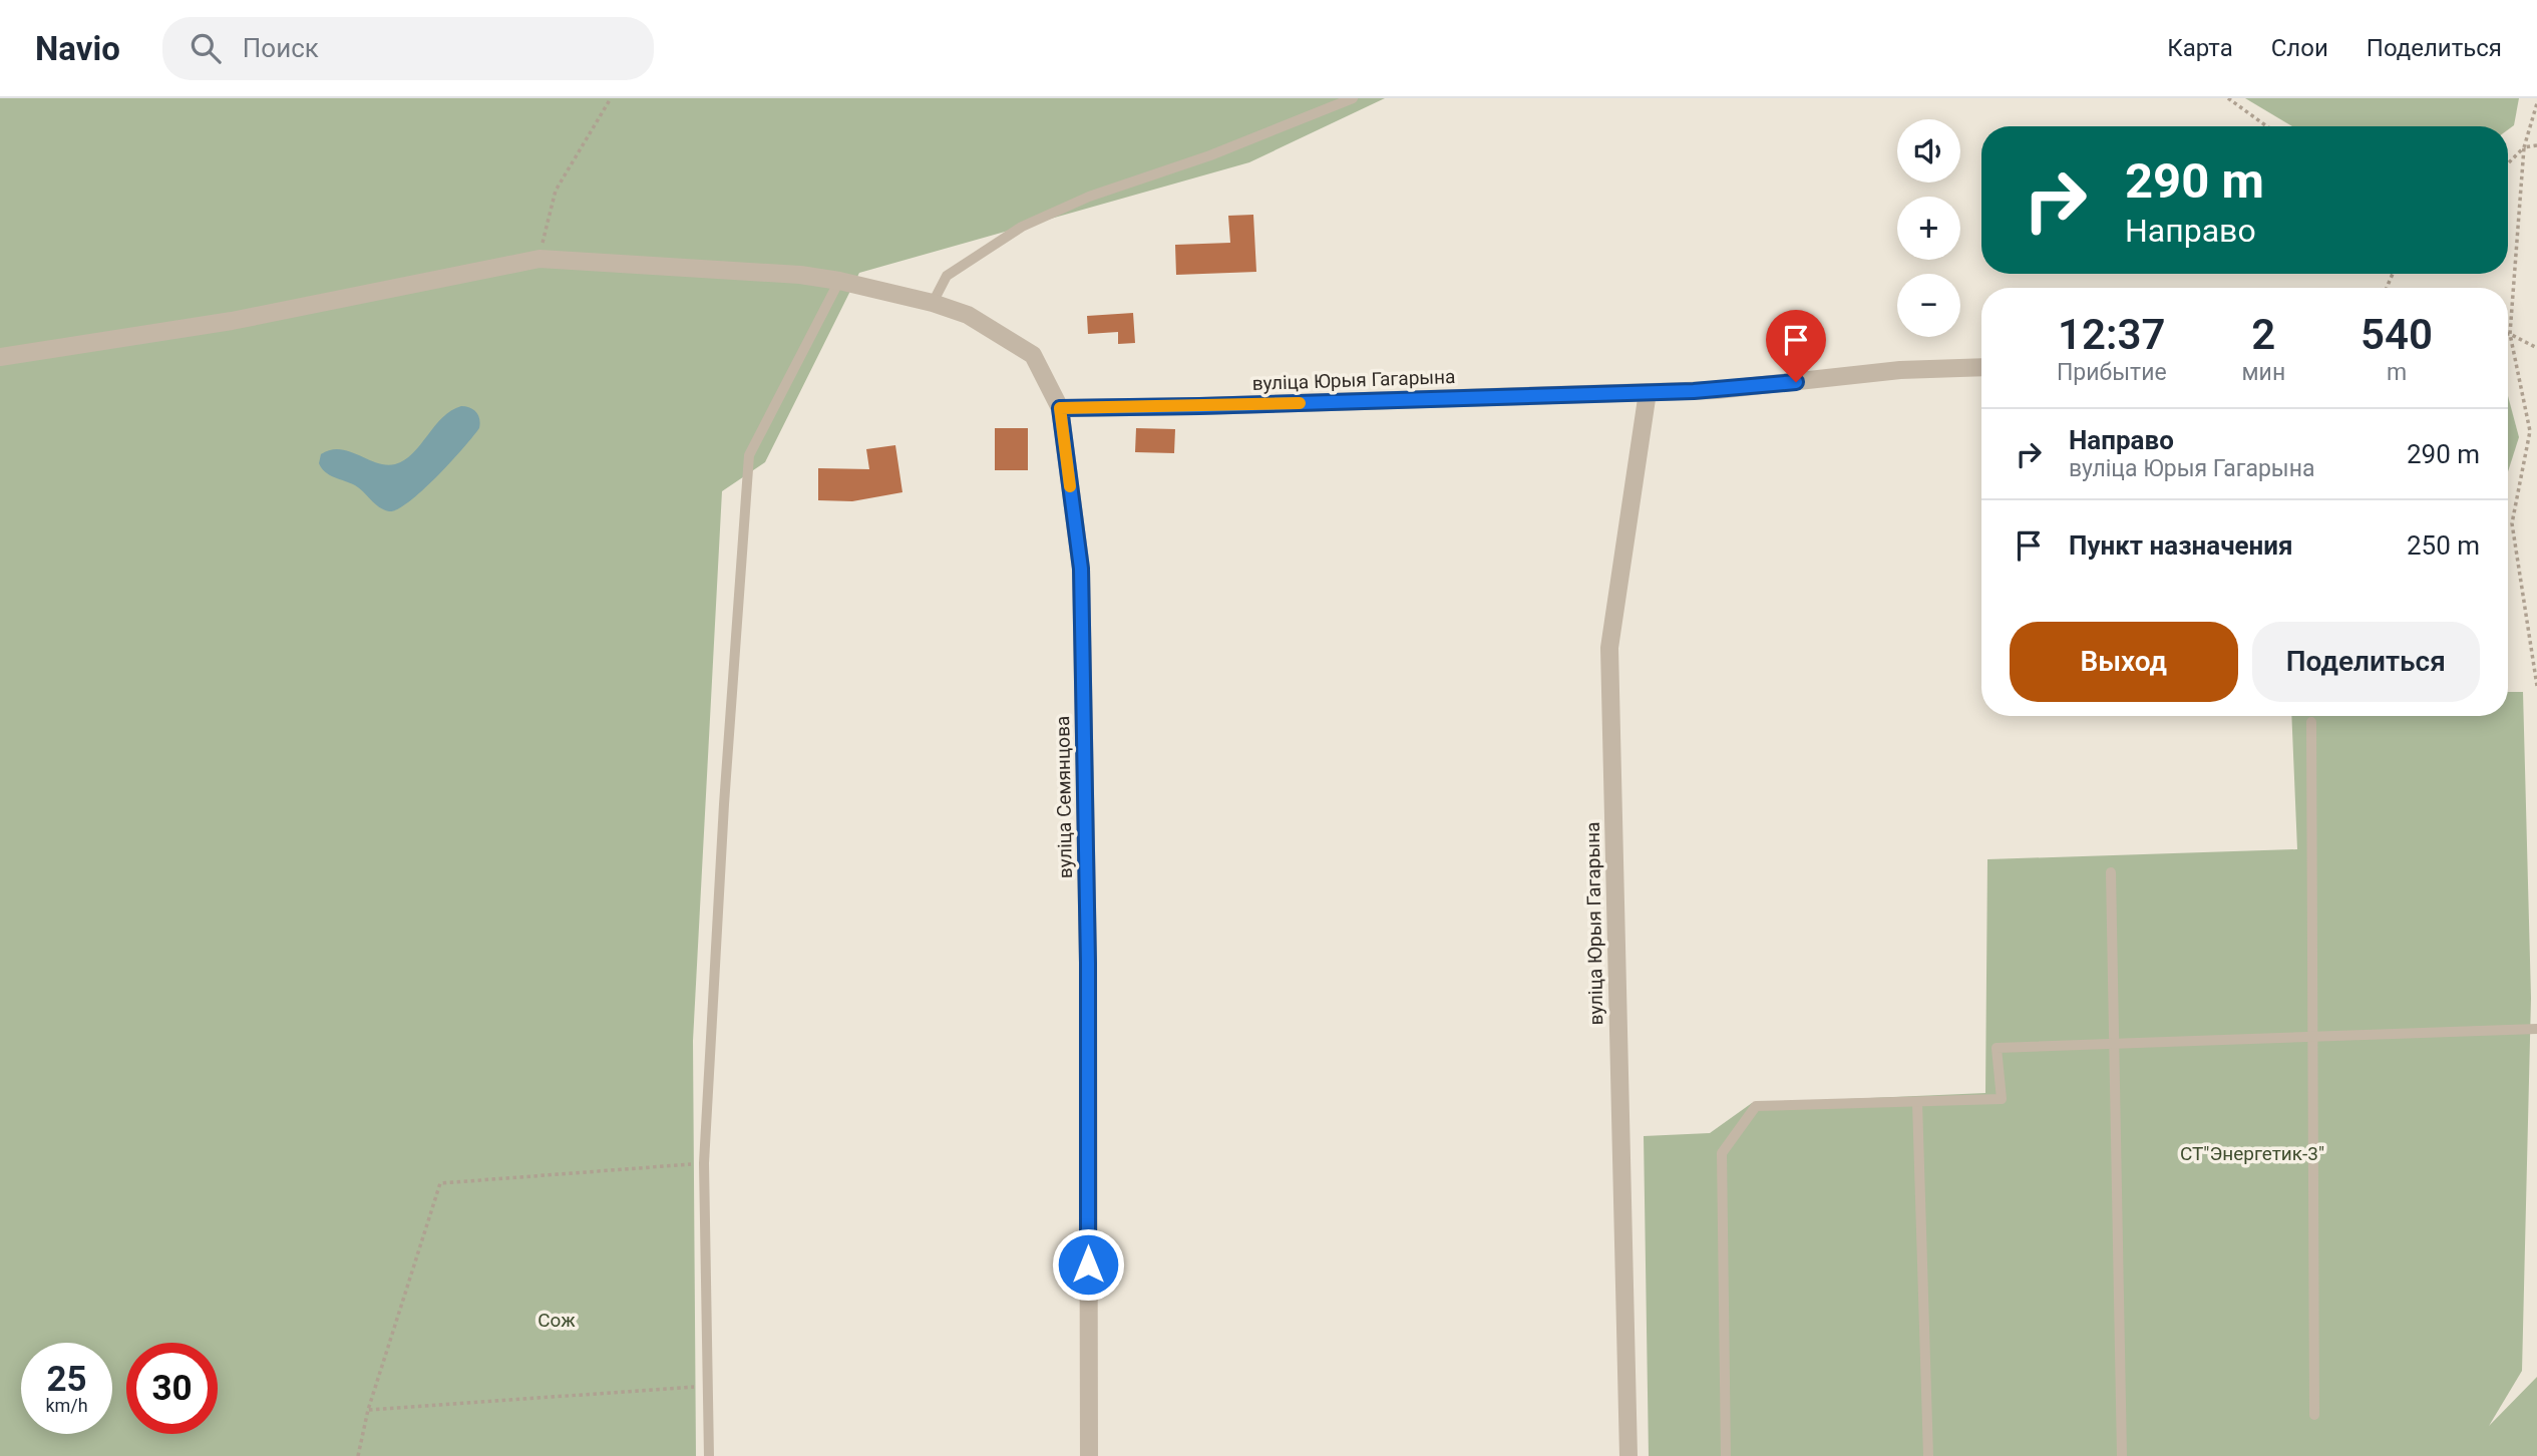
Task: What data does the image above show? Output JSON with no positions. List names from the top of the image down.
{
  "streets": {
    "street": ["вуліца Юрыя Гагарына", "вуліца Семянцова"]
  },
  "crossings": [
    ["вуліца Юрыя Гагарына", "вуліца Семянцова"]
  ],
  "parks": ["СТ\"Энергетик-3\"", "Сож"],
  "page": {
    "header": "Navio",
    "search": "Поиск",
    "nav": ["Карта", "Слои", "Поделиться"],
    "map_buttons": ["+", "−"],
    "turn": ["290 m", "Направо"],
    "eta": [
      "12:37",
      "Прибытие",
      "2",
      "мин",
      "540",
      "m"
    ],
    "list": [
      {
        "name": "Направо",
        "note": "вуліца Юрыя Гагарына",
        "value": "290 m"
      },
      {
        "name": "Пункт назначения",
        "value": "250 m"
      }
    ],
    "buttons": ["Выход", "Поделиться"],
    "speed": "25 km/h",
    "limit": "30"
  }
}
